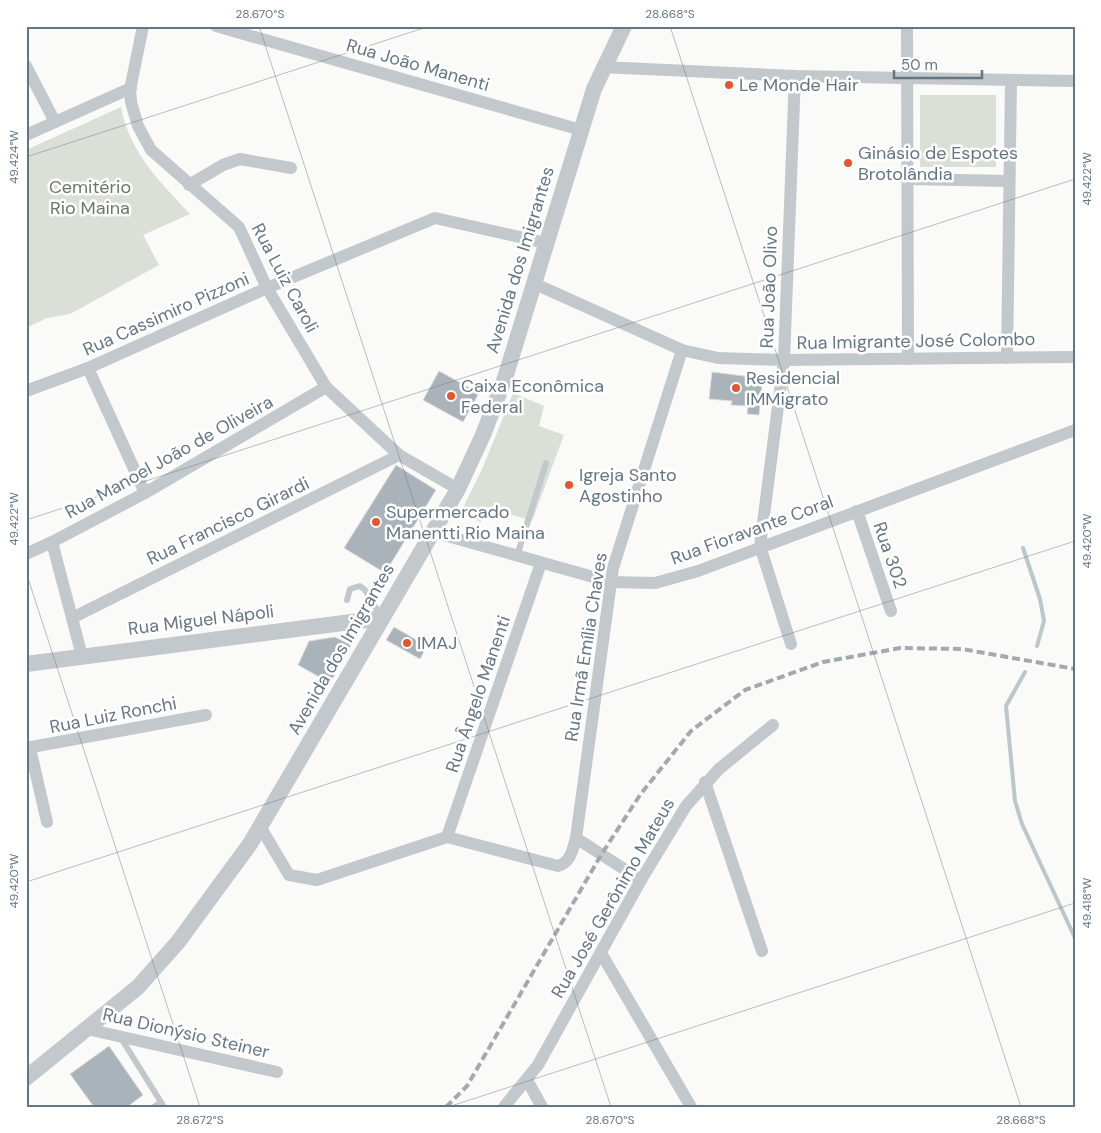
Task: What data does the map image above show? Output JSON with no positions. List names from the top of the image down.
{
  "streets": {
    "street": [
      "Rua João Manenti",
      "Avenida dos Imigrantes",
      "Rua Luiz Caroli",
      "Rua João Olivo",
      "Rua Cassimiro Pizzoni",
      "Rua Imigrante José Colombo",
      "Rua Manoel João de Oliveira",
      "Rua Francisco Girardi",
      "Rua Fioravante Coral",
      "Rua 302",
      "Rua Miguel Nápoli",
      "Rua Irmã Emília Chaves",
      "Rua Ângelo Manenti",
      "Rua Luiz Ronchi",
      "Rua José Gerônimo Mateus",
      "Rua Dionýsio Steiner"
    ]
  },
  "crossings": [
    ["Rua João Manenti", "Avenida dos Imigrantes"],
    ["Avenida dos Imigrantes", "Rua Luiz Caroli"],
    ["Avenida dos Imigrantes", "Rua Cassimiro Pizzoni"],
    ["Avenida dos Imigrantes", "Rua Imigrante José Colombo"],
    ["Avenida dos Imigrantes", "Rua Fioravante Coral"],
    ["Avenida dos Imigrantes", "Rua Miguel Nápoli"],
    ["Avenida dos Imigrantes", "Rua Dionýsio Steiner"],
    ["Rua Luiz Caroli", "Rua Cassimiro Pizzoni"],
    ["Rua Luiz Caroli", "Rua Manoel João de Oliveira"],
    ["Rua Luiz Caroli", "Rua Francisco Girardi"],
    ["Rua João Olivo", "Rua Imigrante José Colombo"],
    ["Rua João Olivo", "Rua Fioravante Coral"],
    ["Rua Imigrante José Colombo", "Rua Irmã Emília Chaves"],
    ["Rua Fioravante Coral", "Rua 302"],
    ["Rua Fioravante Coral", "Rua Irmã Emília Chaves"],
    ["Rua Fioravante Coral", "Rua Ângelo Manenti"],
    ["Rua Irmã Emília Chaves", "Rua Ângelo Manenti"]
  ],
  "parks": ["Cemitério Rio Maina"],
  "places": [
    "Le Monde Hair",
    "Ginásio de Espotes Brotolândia",
    "Residencial IMMigrato",
    "Caixa Econômica Federal",
    "Igreja Santo Agostinho",
    "Supermercado Manentti Rio Maina",
    "IMAJ"
  ],
  "scale_bar": "50 m",
  "coordinates": [
    "28.670°S",
    "28.668°S",
    "49.424°W",
    "49.422°W",
    "49.420°W",
    "49.418°W",
    "28.672°S"
  ]
}
